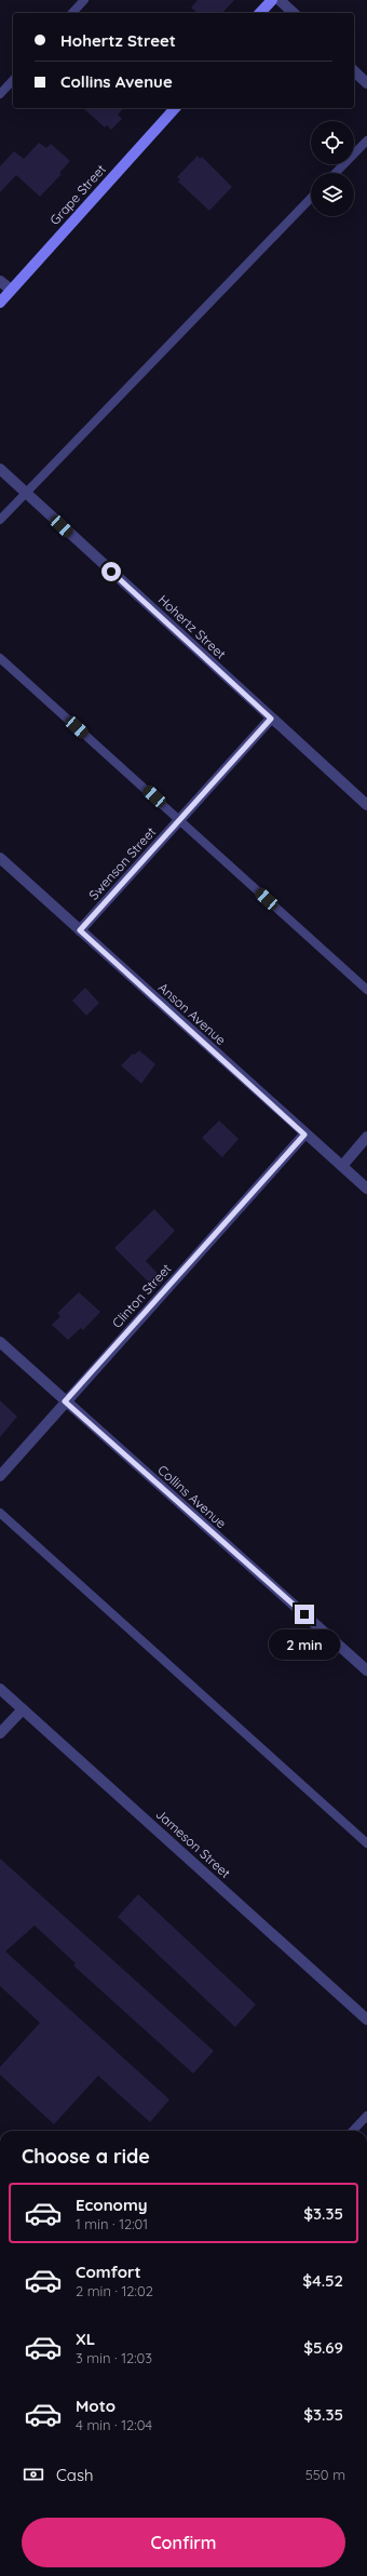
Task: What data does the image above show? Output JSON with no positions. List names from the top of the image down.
{
  "streets": {
    "street": [
      "Grape Street",
      "Hohertz Street",
      "Swenson Street",
      "Anson Avenue",
      "Clinton Street",
      "Collins Avenue",
      "Jameson Street"
    ]
  },
  "crossings": [
    ["Hohertz Street", "Swenson Street"],
    ["Swenson Street", "Anson Avenue"],
    ["Anson Avenue", "Clinton Street"],
    ["Clinton Street", "Collins Avenue"]
  ],
  "page": {
    "banner": ["Hohertz Street", "Collins Avenue"],
    "bubble": "2 min",
    "heading": "Choose a ride",
    "list": [
      {
        "name": "Economy",
        "note": "1 min · 12:01",
        "value": "$3.35"
      },
      {
        "name": "Comfort",
        "note": "2 min · 12:02",
        "value": "$4.52"
      },
      {
        "name": "XL",
        "note": "3 min · 12:03",
        "value": "$5.69"
      },
      {
        "name": "Moto",
        "note": "4 min · 12:04",
        "value": "$3.35"
      }
    ],
    "pay": ["Cash", "550 m"],
    "buttons": "Confirm"
  }
}
